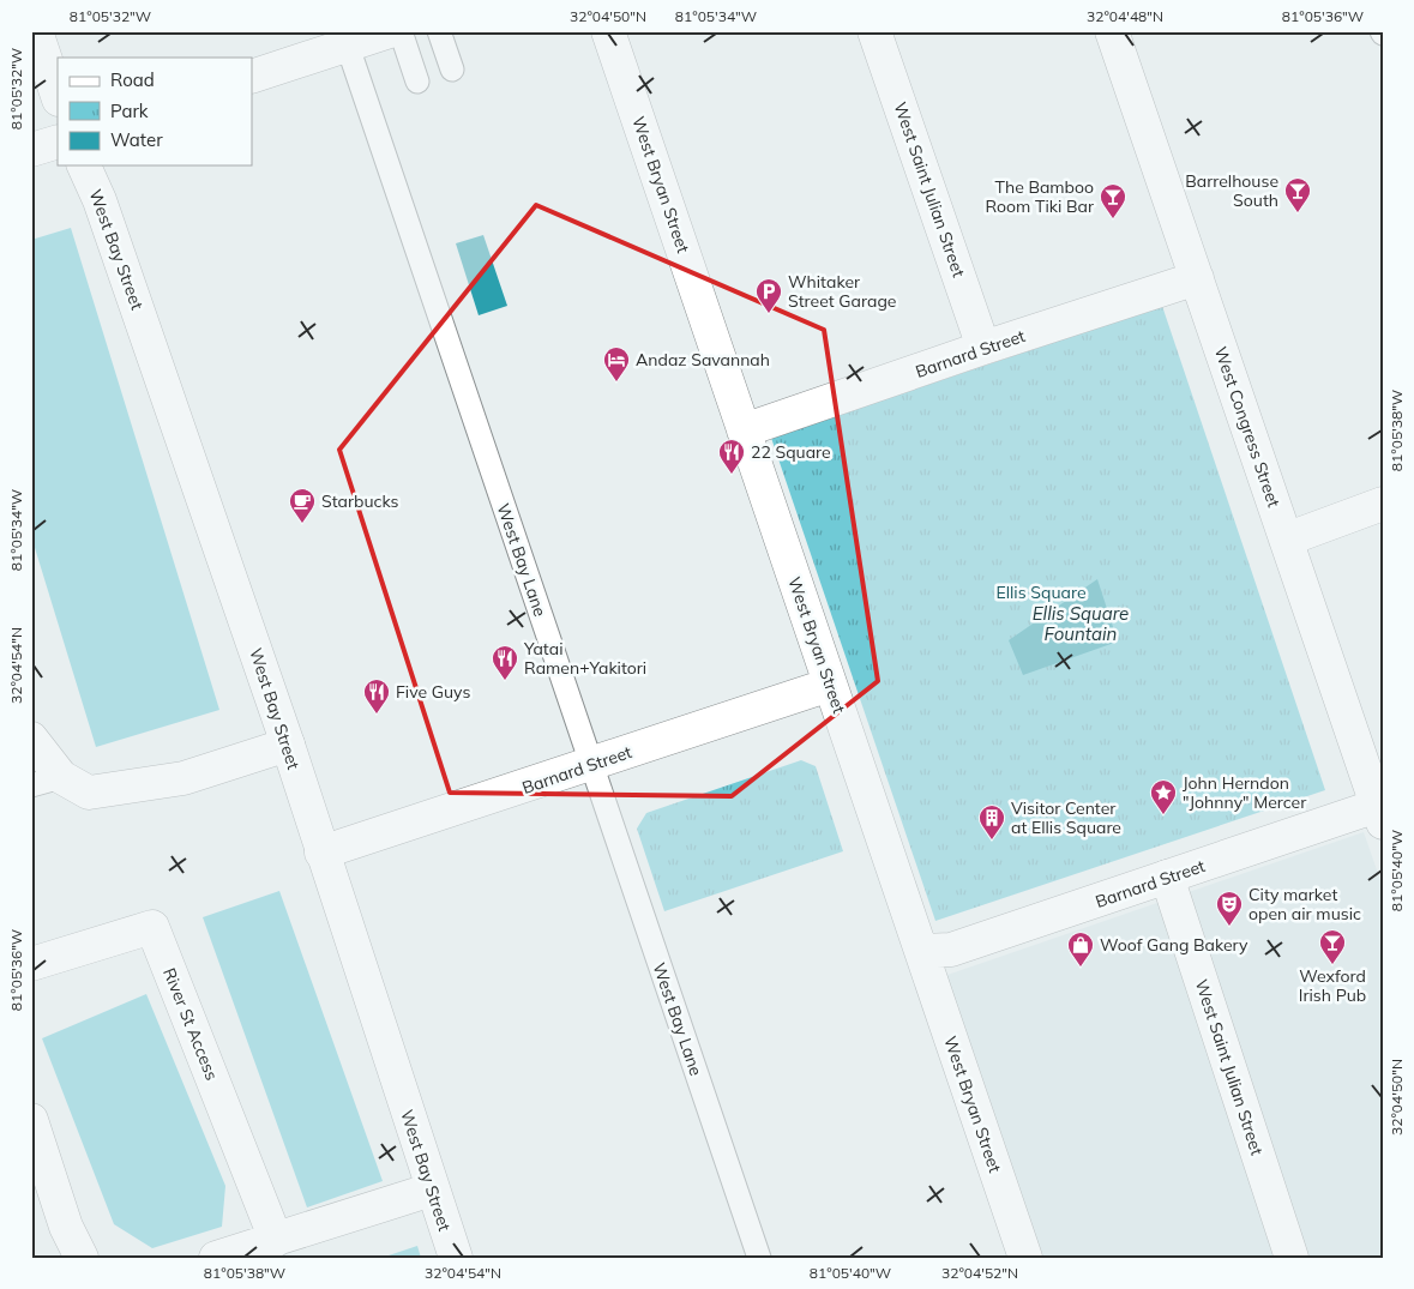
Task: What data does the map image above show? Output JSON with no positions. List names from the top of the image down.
{
  "streets": {
    "street": [
      "West Bryan Street",
      "West Saint Julian Street",
      "West Bay Street",
      "Barnard Street",
      "West Congress Street",
      "River St Access"
    ],
    "lane": ["West Bay Lane"]
  },
  "crossings": [
    ["West Bryan Street", "Barnard Street"],
    ["West Saint Julian Street", "Barnard Street"],
    ["West Bay Street", "Barnard Street"],
    ["Barnard Street", "West Congress Street"],
    ["Barnard Street", "West Bay Lane"]
  ],
  "water": ["Ellis Square Fountain"],
  "parks": ["Ellis Square"],
  "places": {
    "bar": ["Barrelhouse South", "The Bamboo Room Tiki Bar", "Wexford Irish Pub"],
    "parking": ["Whitaker Street Garage"],
    "hotel": ["Andaz Savannah"],
    "restaurant": ["22 Square", "Yatai Ramen+Yakitori", "Five Guys"],
    "cafe": ["Starbucks"],
    "place": ["John Herndon \"Johnny\" Mercer"],
    "building": ["Visitor Center at Ellis Square"],
    "theatre": ["City market open air music"],
    "shop": ["Woof Gang Bakery"]
  },
  "legend": ["Road", "Park", "Water"],
  "coordinates": [
    "81°05'32\"W",
    "32°04'50\"N",
    "81°05'34\"W",
    "32°04'48\"N",
    "81°05'36\"W",
    "81°05'38\"W",
    "32°04'54\"N",
    "81°05'40\"W",
    "32°04'52\"N"
  ]
}
